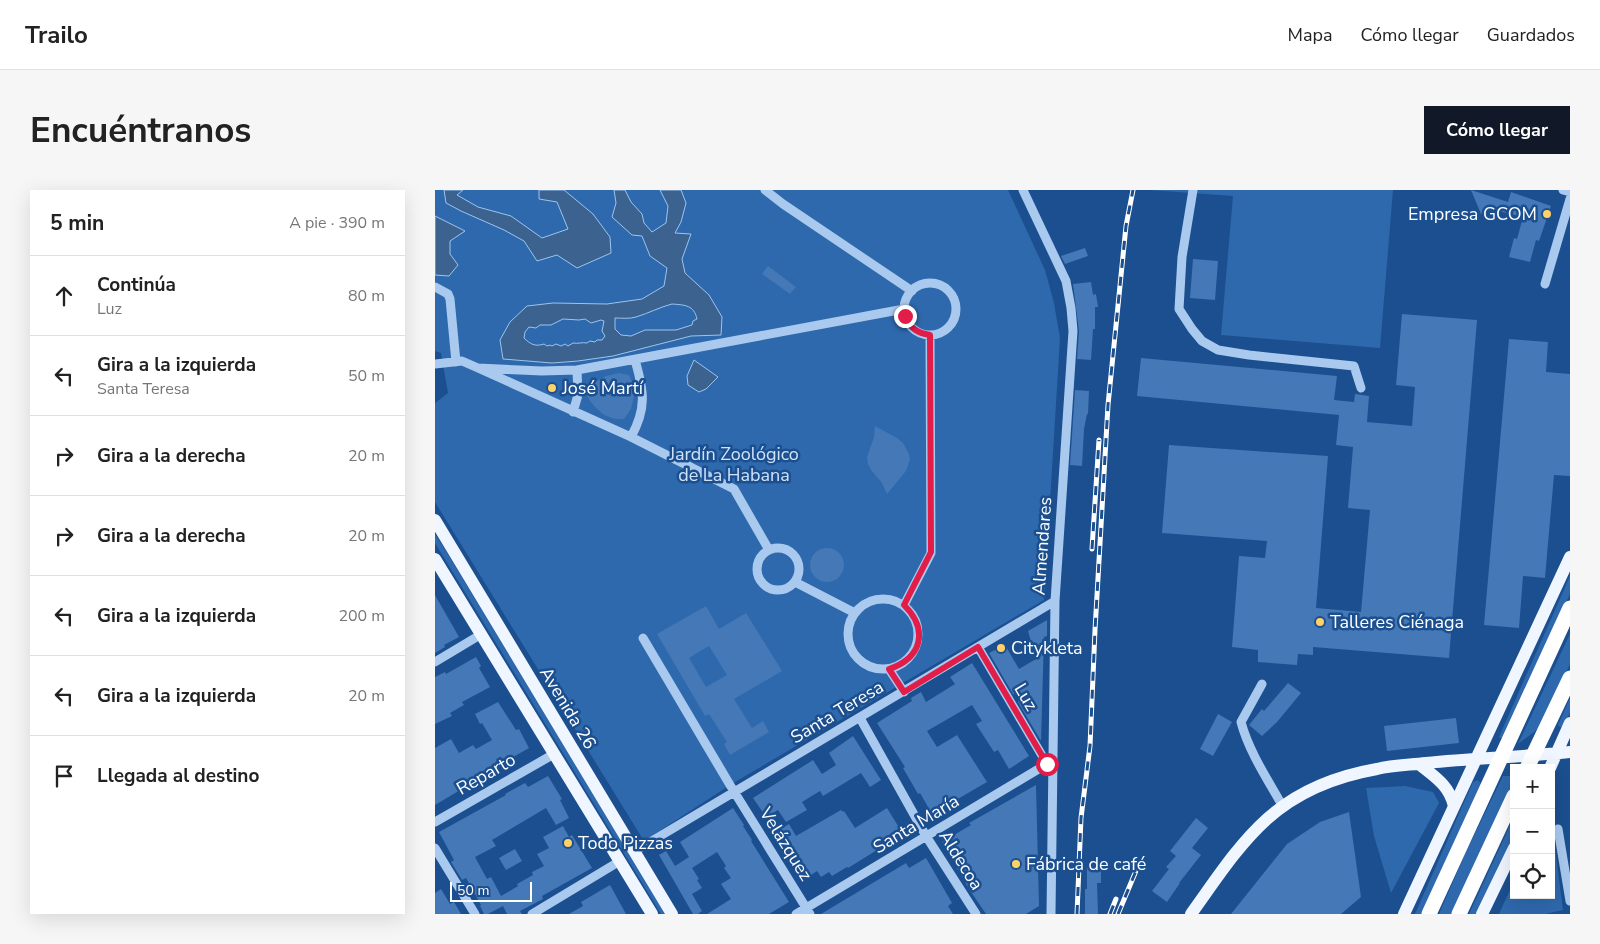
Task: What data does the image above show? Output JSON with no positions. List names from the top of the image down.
{
  "streets": {
    "main road": ["Avenida 26"],
    "street": [
      "Almendares",
      "Luz",
      "Santa Teresa",
      "Reparto",
      "Santa María",
      "Velázquez",
      "Aldecoa"
    ]
  },
  "crossings": [
    ["Almendares", "Luz"],
    ["Almendares", "Santa Teresa"],
    ["Almendares", "Santa María"],
    ["Luz", "Santa Teresa"],
    ["Luz", "Santa María"],
    ["Avenida 26", "Santa Teresa"],
    ["Avenida 26", "Reparto"],
    ["Santa Teresa", "Velázquez"],
    ["Santa Teresa", "Aldecoa"],
    ["Santa María", "Velázquez"],
    ["Santa María", "Aldecoa"]
  ],
  "parks": ["Jardín Zoológico de La Habana"],
  "places": [
    "Empresa GCOM",
    "José Martí",
    "Talleres Ciénaga",
    "Citykleta",
    "Todo Pizzas",
    "Fábrica de café"
  ],
  "scale_bar": "50 m",
  "page": {
    "header": "Trailo",
    "nav": ["Mapa", "Cómo llegar", "Guardados"],
    "buttons": "Cómo llegar",
    "title": "Encuéntranos",
    "heading": ["5 min", "A pie · 390 m"],
    "list": [
      ["Continúa", "Luz", "80 m"],
      ["Gira a la izquierda", "Santa Teresa", "50 m"],
      ["Gira a la derecha", "20 m"],
      ["Gira a la derecha", "20 m"],
      ["Gira a la izquierda", "200 m"],
      ["Gira a la izquierda", "20 m"],
      "Llegada al destino"
    ],
    "map_buttons": ["+", "−"],
    "scale": "50 m"
  }
}
